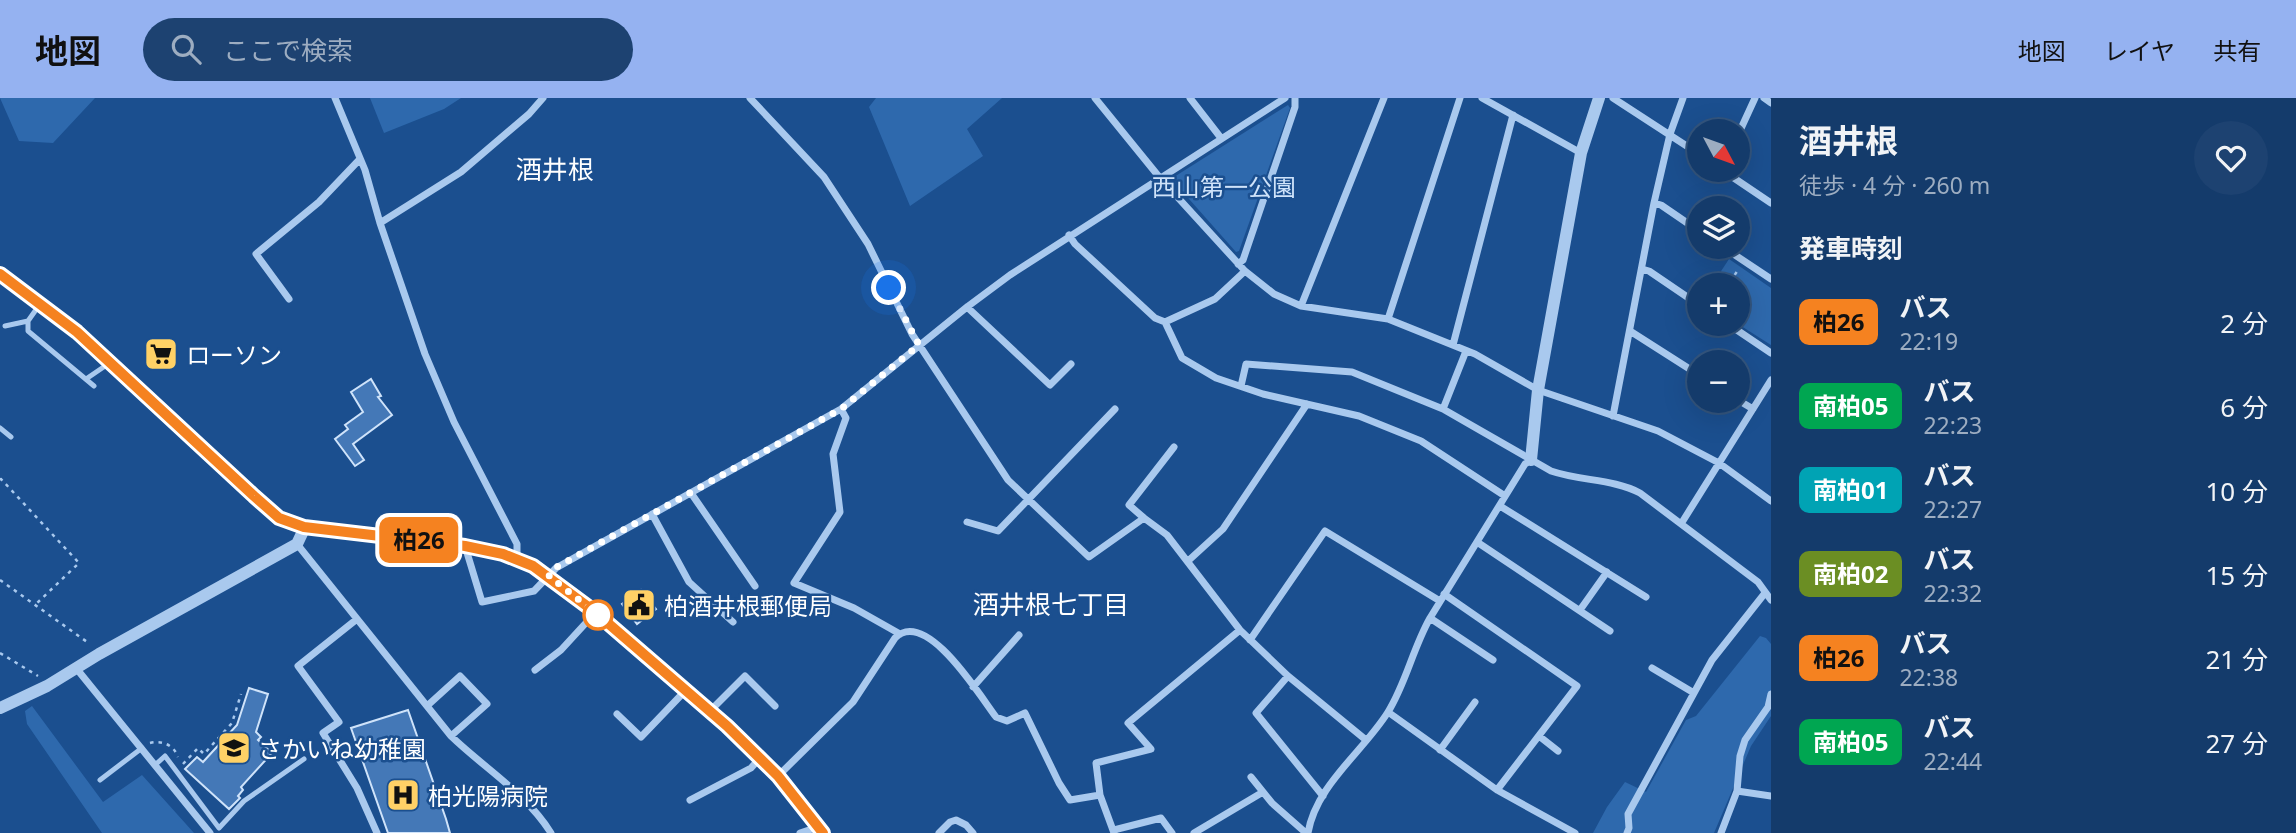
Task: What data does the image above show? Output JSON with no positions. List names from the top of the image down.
{
  "districts": ["酒井根", "酒井根七丁目"],
  "parks": ["西山第一公園"],
  "places": {
    "supermarket": ["ローソン"],
    "public building": ["柏酒井根郵便局"],
    "school or university": ["さかいね幼稚園"],
    "hospital": ["柏光陽病院"]
  },
  "lines": ["bus line 柏26"],
  "north": "bottom right",
  "page": {
    "header": "地図",
    "search": "ここで検索",
    "nav": ["地図", "レイヤ", "共有"],
    "on_map": "柏26",
    "heading": [
      ["酒井根", "徒歩 · 4 分 · 260 m"],
      "発車時刻"
    ],
    "map_buttons": ["+", "−"],
    "list": [
      {
        "mark": "柏26",
        "name": "バス",
        "note": "22:19",
        "value": "2 分"
      },
      {
        "mark": "南柏05",
        "name": "バス",
        "note": "22:23",
        "value": "6 分"
      },
      {
        "mark": "南柏01",
        "name": "バス",
        "note": "22:27",
        "value": "10 分"
      },
      {
        "mark": "南柏02",
        "name": "バス",
        "note": "22:32",
        "value": "15 分"
      },
      {
        "mark": "柏26",
        "name": "バス",
        "note": "22:38",
        "value": "21 分"
      },
      {
        "mark": "南柏05",
        "name": "バス",
        "note": "22:44",
        "value": "27 分"
      }
    ]
  }
}
